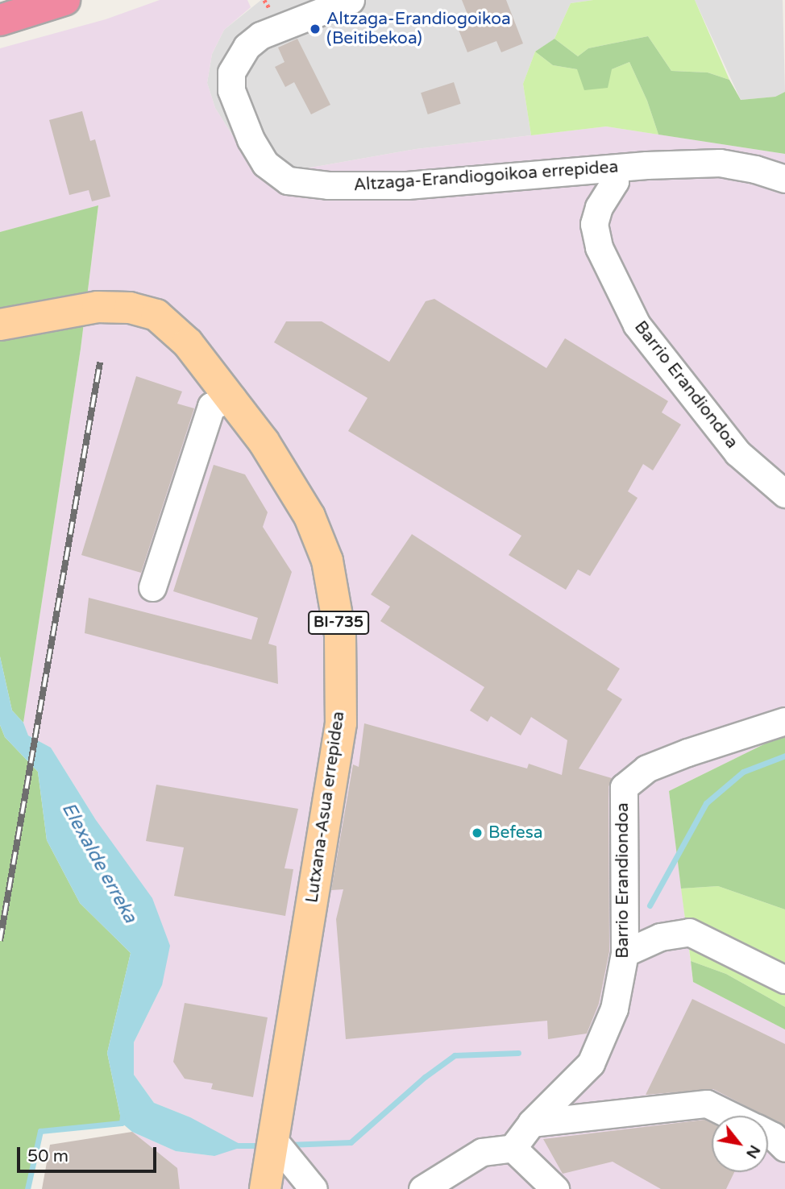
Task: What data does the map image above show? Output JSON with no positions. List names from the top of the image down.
{
  "streets": {
    "main road": ["BI-735", "Lutxana-Asua errepidea"],
    "street": ["Altzaga-Erandiogoikoa errepidea", "Barrio Erandiondoa"]
  },
  "crossings": [
    ["Altzaga-Erandiogoikoa errepidea", "Barrio Erandiondoa"],
    ["BI-735", "Lutxana-Asua errepidea"]
  ],
  "water": ["Elexalde erreka"],
  "places": ["Altzaga-Erandiogoikoa (Beitibekoa)", "Befesa"],
  "scale_bar": "50 m",
  "north": "bottom right"
}
